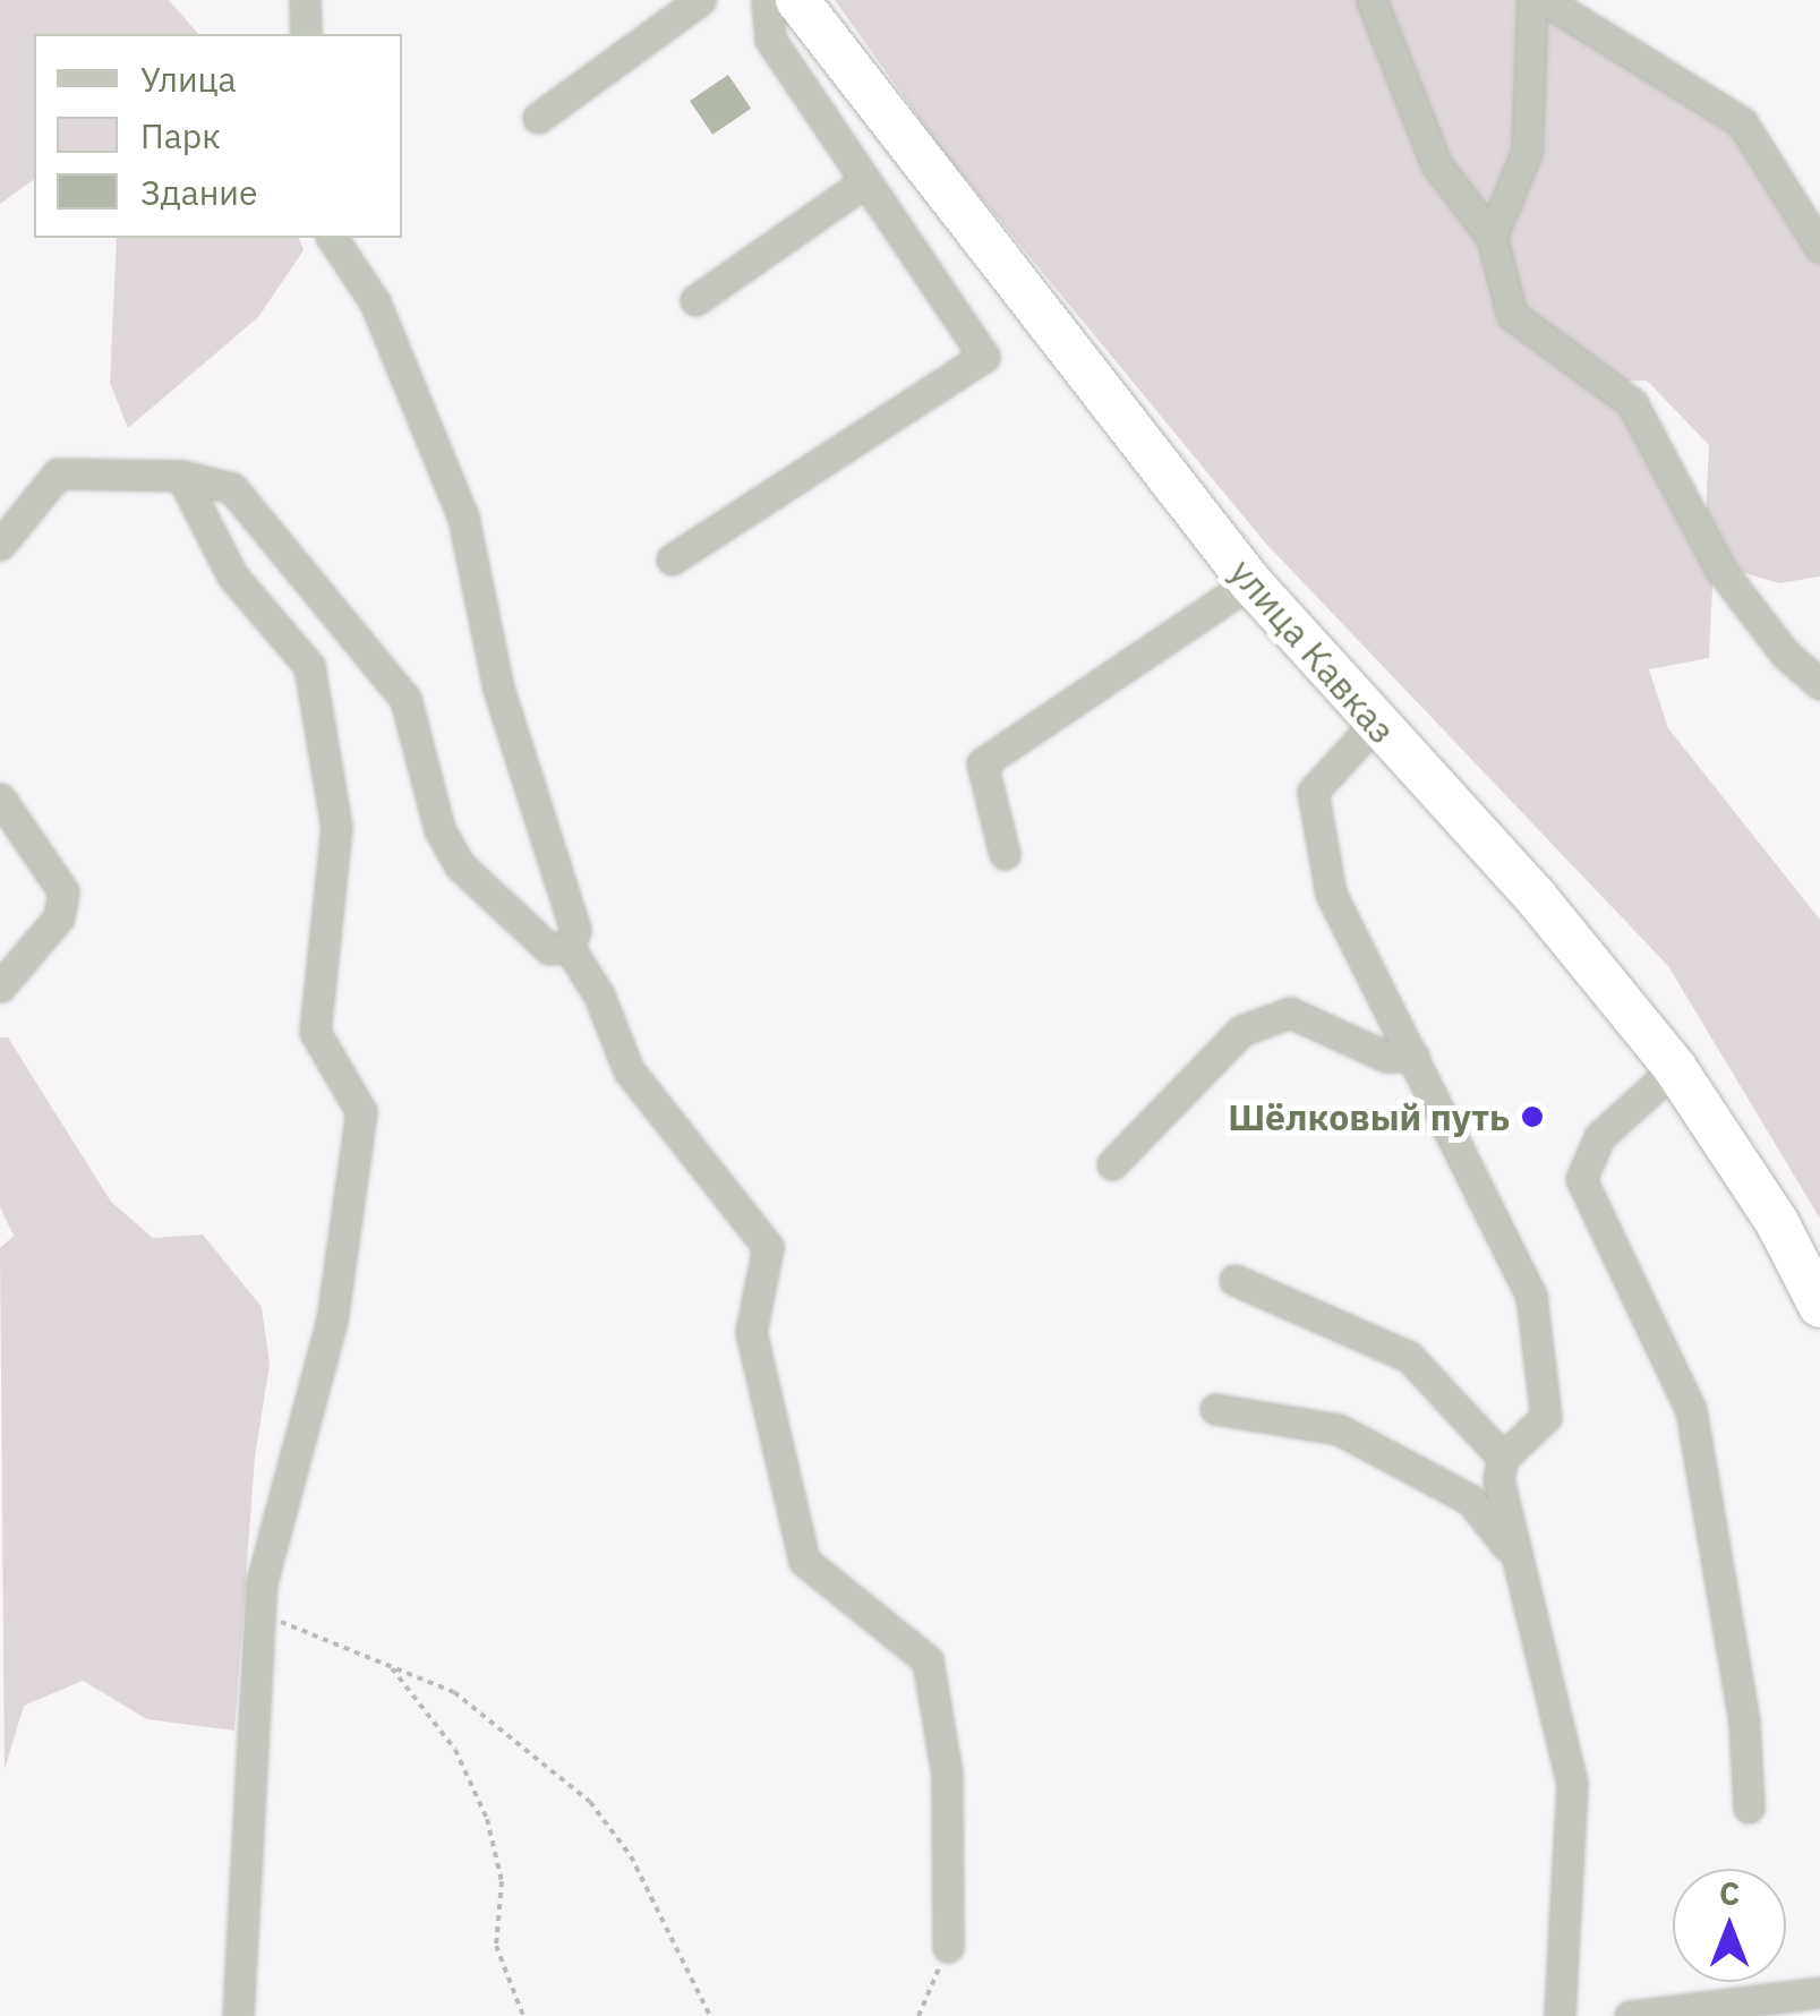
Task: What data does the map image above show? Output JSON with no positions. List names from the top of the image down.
{
  "streets": {
    "highway": ["улица Кавказ"]
  },
  "places": ["Шёлковый путь"],
  "legend": ["Улица", "Парк", "Здание"],
  "north": "top"
}
